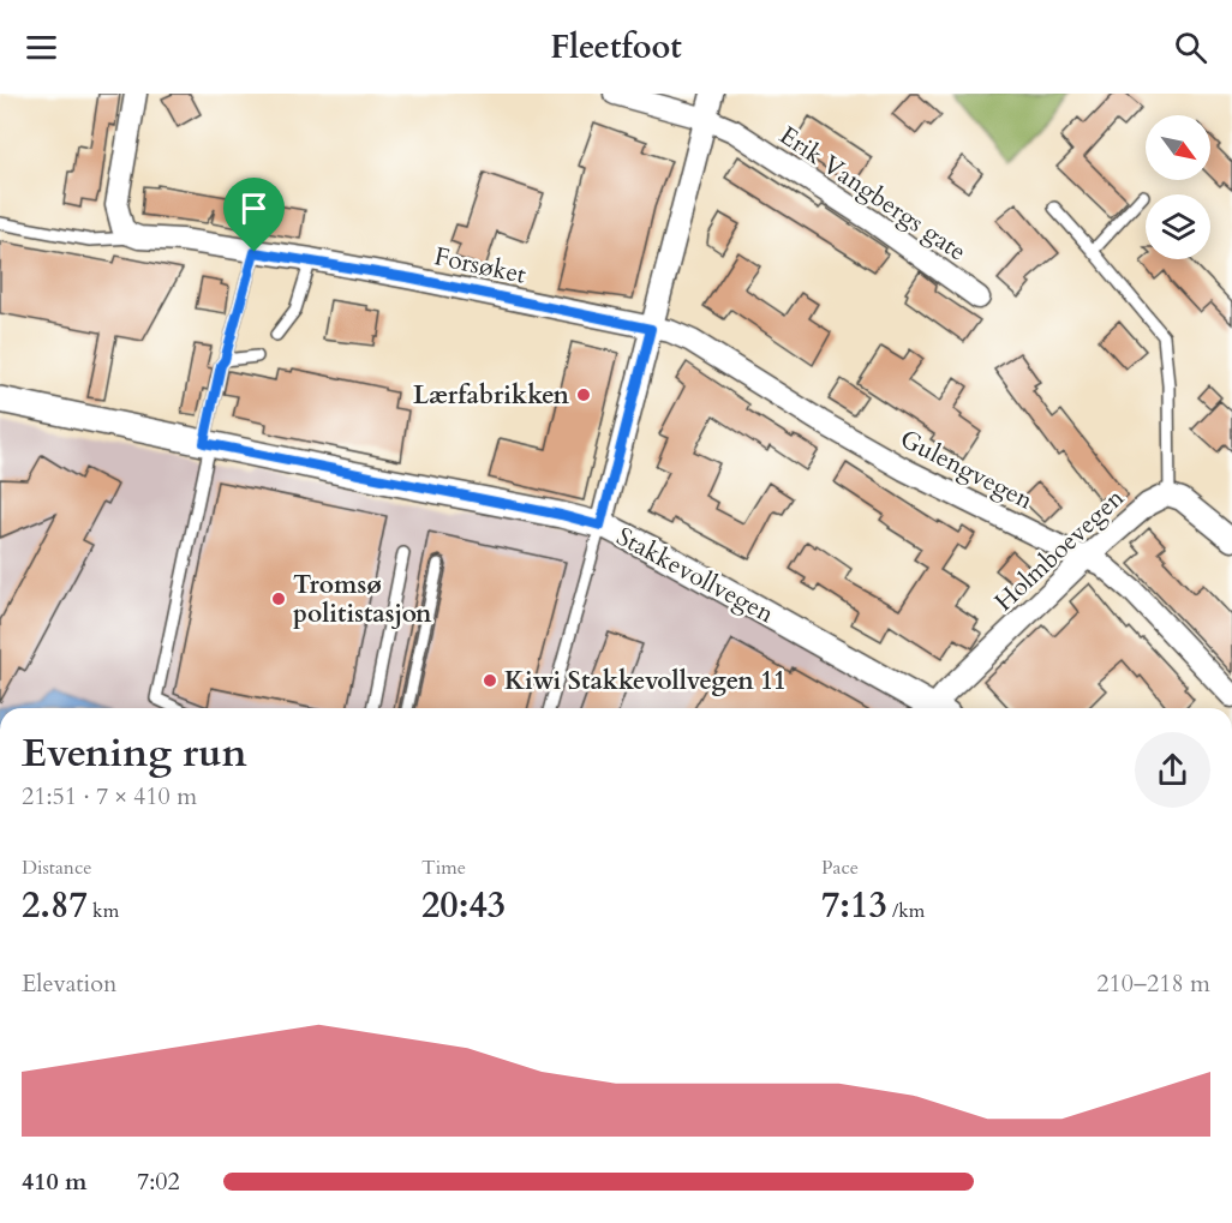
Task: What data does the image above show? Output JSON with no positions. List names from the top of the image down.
{
  "streets": {
    "street": [
      "Erik Vangbergs gate",
      "Forsøket",
      "Gulengvegen",
      "Holmboevegen",
      "Stakkevollvegen"
    ]
  },
  "crossings": [
    ["Forsøket", "Gulengvegen"],
    ["Gulengvegen", "Holmboevegen"]
  ],
  "places": ["Lærfabrikken", "Tromsø politistasjon", "Kiwi Stakkevollvegen 11"],
  "north": "bottom right",
  "page": {
    "header": "Fleetfoot",
    "heading": ["Evening run", "21:51 · 7 × 410 m"],
    "stats": [
      ["Distance", "2.87 km"],
      ["Time", "20:43"],
      ["Pace", "7:13 /km"]
    ],
    "chart": ["Elevation", "210–218 m"],
    "list": [
      {
        "name": "410 m",
        "note": "7:02"
      }
    ]
  }
}
